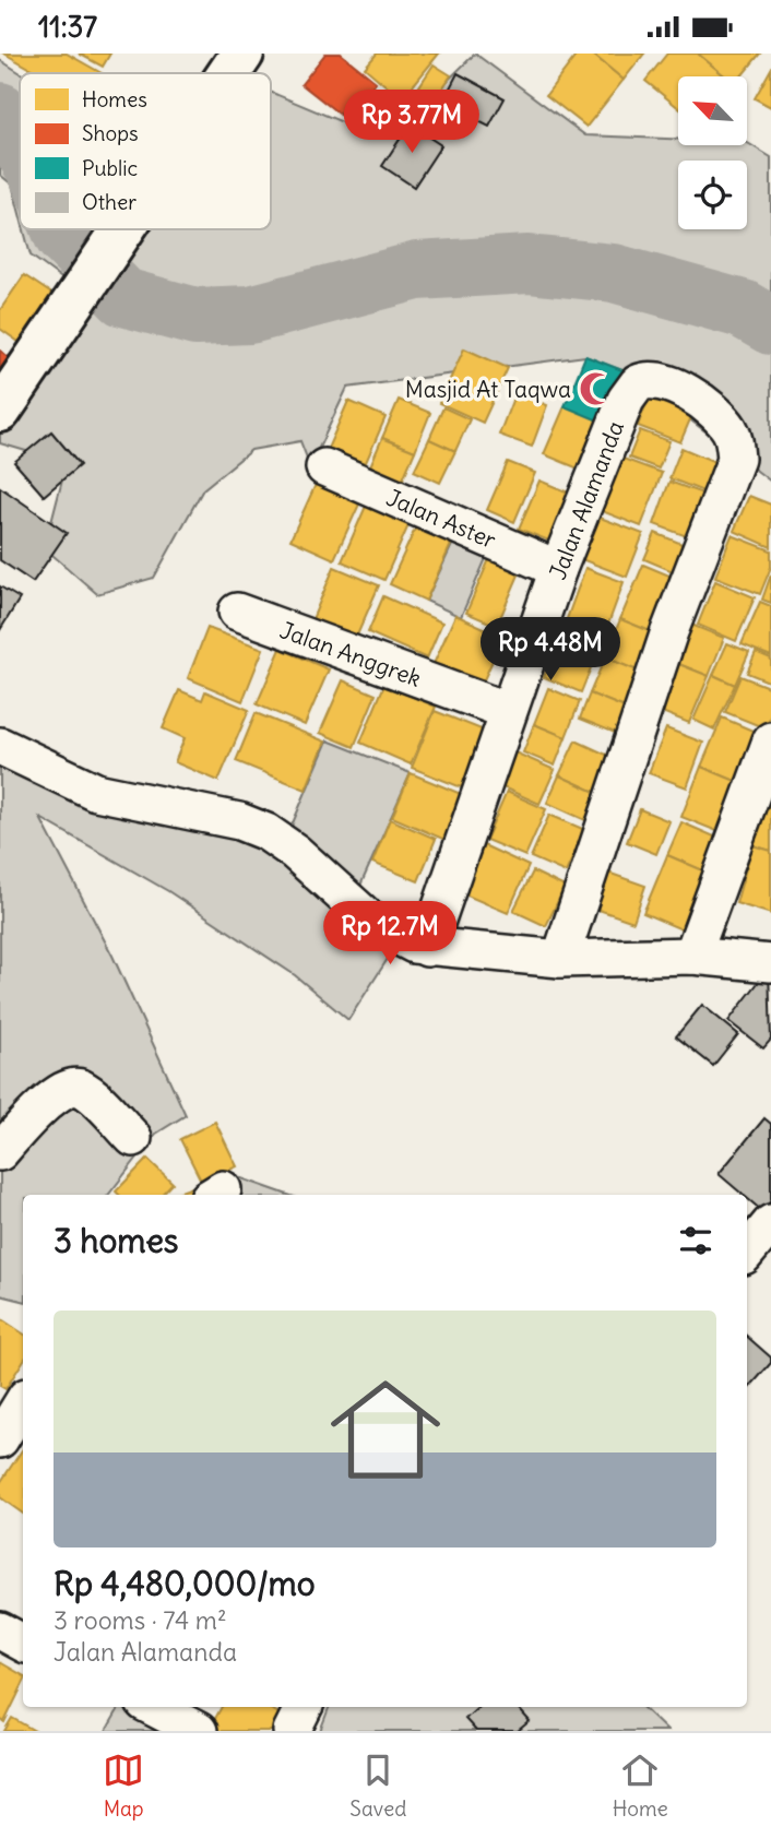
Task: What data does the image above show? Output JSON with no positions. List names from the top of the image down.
{
  "streets": {
    "street": ["Jalan Alamanda", "Jalan Aster", "Jalan Anggrek"]
  },
  "crossings": [
    ["Jalan Alamanda", "Jalan Aster"],
    ["Jalan Alamanda", "Jalan Anggrek"]
  ],
  "places": {
    "mosque": ["Masjid At Taqwa"]
  },
  "legend": [
    "Homes",
    "Shops",
    "Public",
    "Other"
  ],
  "north": "top left",
  "page": {
    "status": "11:37",
    "price": ["Rp 3.77M", "Rp 4.48M", "Rp 12.7M"],
    "heading": "3 homes",
    "list": [
      {
        "name": "Rp 4,480,000/mo",
        "note": "3 rooms · 74 m² · Jalan Alamanda"
      }
    ],
    "tabs": ["Map", "Saved", "Home"]
  }
}
